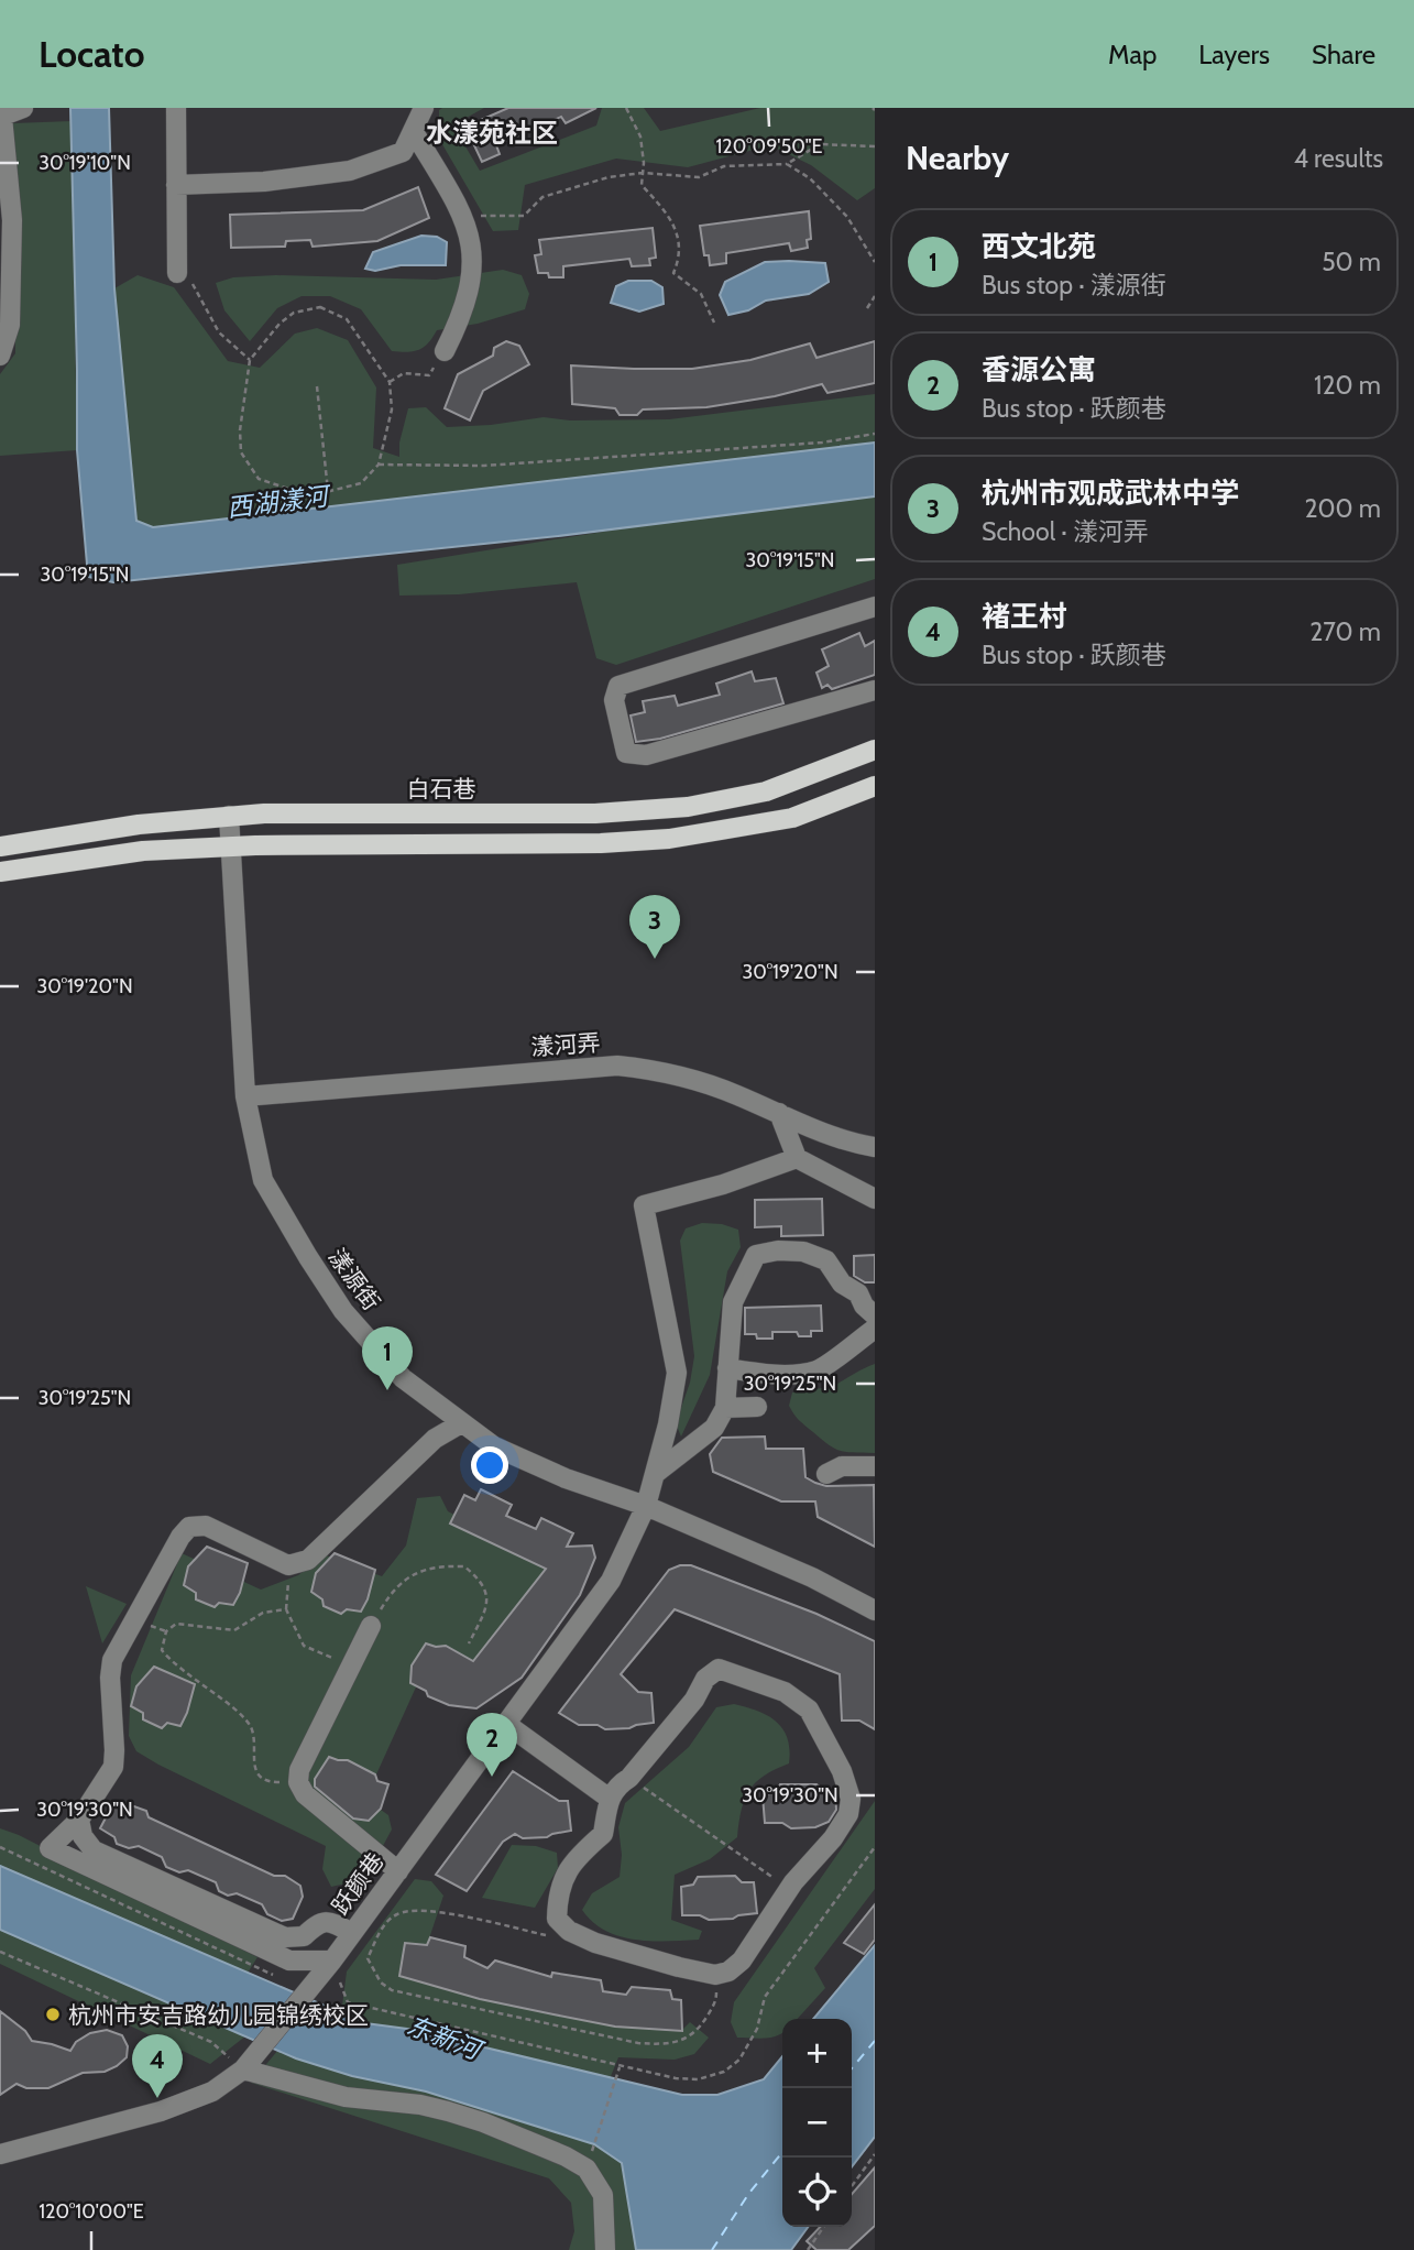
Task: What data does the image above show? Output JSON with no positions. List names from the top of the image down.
{
  "streets": {
    "main road": ["白石巷"],
    "street": ["漾河弄", "漾源街", "跃颜巷"]
  },
  "crossings": [
    ["白石巷", "漾源街"],
    ["漾河弄", "漾源街"],
    ["漾源街", "跃颜巷"]
  ],
  "districts": ["水漾苑社区"],
  "water": ["西湖漾河", "东新河"],
  "places": ["杭州市安吉路幼儿园锦绣校区"],
  "page": {
    "header": "Locato",
    "nav": ["Map", "Layers", "Share"],
    "heading": ["Nearby", "4 results"],
    "list": [
      {
        "mark": "1",
        "name": "西文北苑",
        "note": "Bus stop · 漾源街",
        "value": "50 m"
      },
      {
        "mark": "2",
        "name": "香源公寓",
        "note": "Bus stop · 跃颜巷",
        "value": "120 m"
      },
      {
        "mark": "3",
        "name": "杭州市观成武林中学",
        "note": "School · 漾河弄",
        "value": "200 m"
      },
      {
        "mark": "4",
        "name": "褚王村",
        "note": "Bus stop · 跃颜巷",
        "value": "270 m"
      }
    ],
    "pins": [
      "3",
      "1",
      "2",
      "4"
    ],
    "map_buttons": ["+", "−"]
  },
  "coordinates": [
    "120°09'50\"E",
    "30°19'10\"N",
    "30°19'15\"N",
    "30°19'20\"N",
    "30°19'25\"N",
    "30°19'30\"N",
    "120°10'00\"E"
  ]
}
